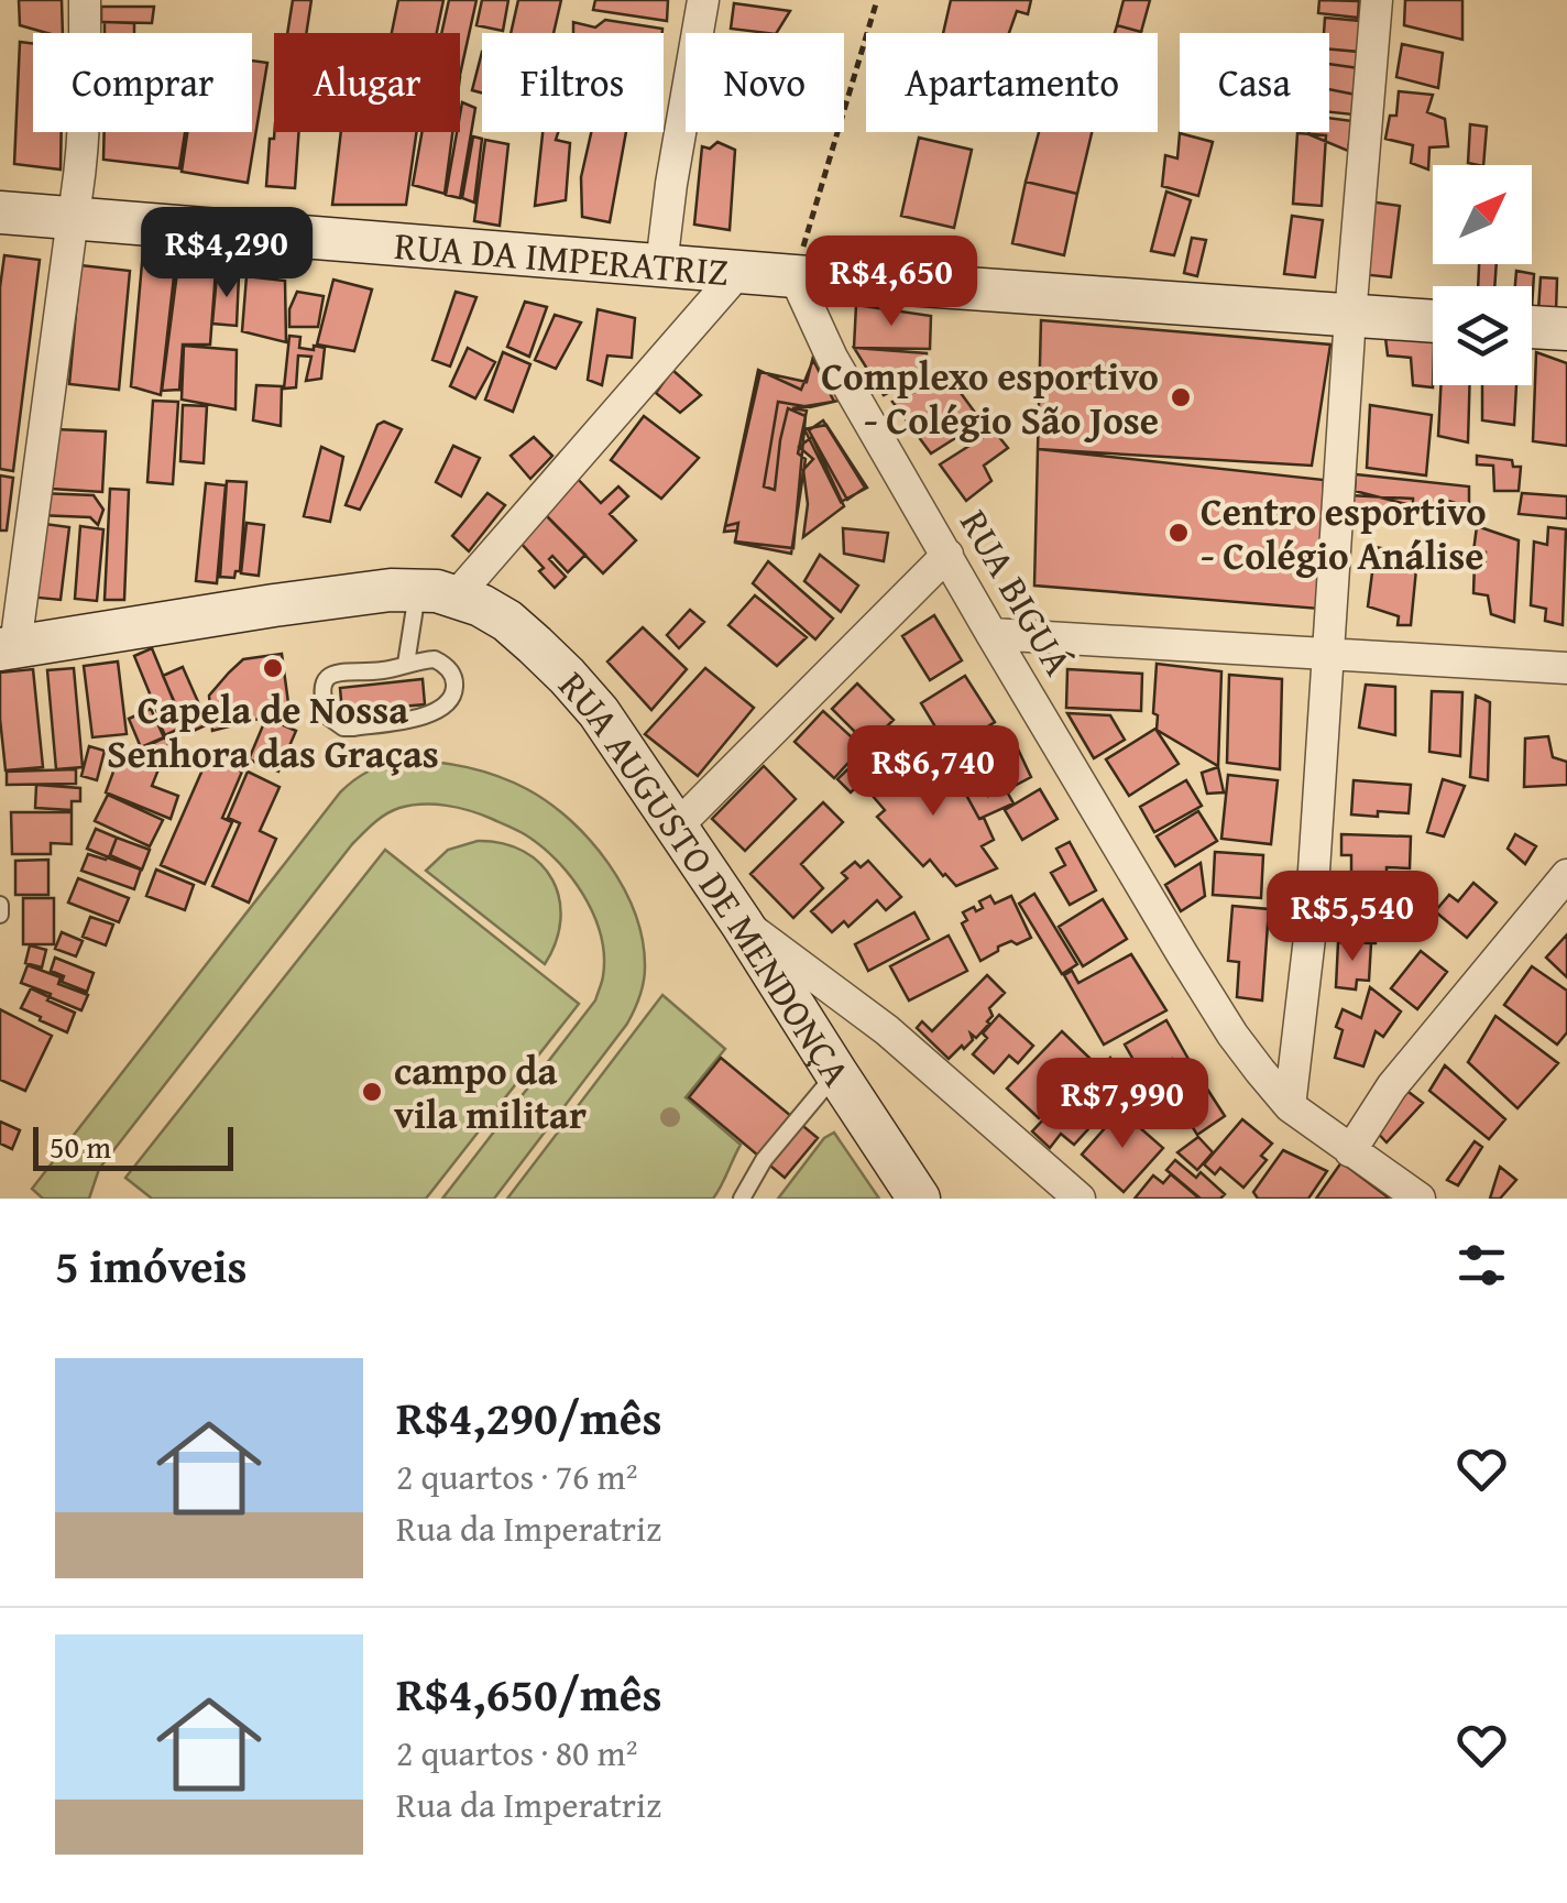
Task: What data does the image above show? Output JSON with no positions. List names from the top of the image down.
{
  "streets": {
    "street": ["RUA DA IMPERATRIZ", "RUA BIGUÁ", "RUA AUGUSTO DE MENDONÇA"]
  },
  "crossings": [
    ["RUA DA IMPERATRIZ", "RUA BIGUÁ"]
  ],
  "places": [
    "Complexo esportivo - Colégio São Jose",
    "Centro esportivo - Colégio Análise",
    "Capela de Nossa Senhora das Graças",
    "campo da vila militar"
  ],
  "scale_bar": "50 m",
  "north": "top right",
  "page": {
    "chip": [
      "Comprar",
      "Alugar",
      "Filtros",
      "Novo",
      "Apartamento",
      "Casa"
    ],
    "price": [
      "R$4,290",
      "R$4,650",
      "R$6,740",
      "R$5,540",
      "R$7,990"
    ],
    "scale": "50 m",
    "heading": "5 imóveis",
    "list": [
      {
        "name": "R$4,290/mês",
        "note": "2 quartos · 76 m² · Rua da Imperatriz"
      },
      {
        "name": "R$4,650/mês",
        "note": "2 quartos · 80 m² · Rua da Imperatriz"
      }
    ]
  }
}
